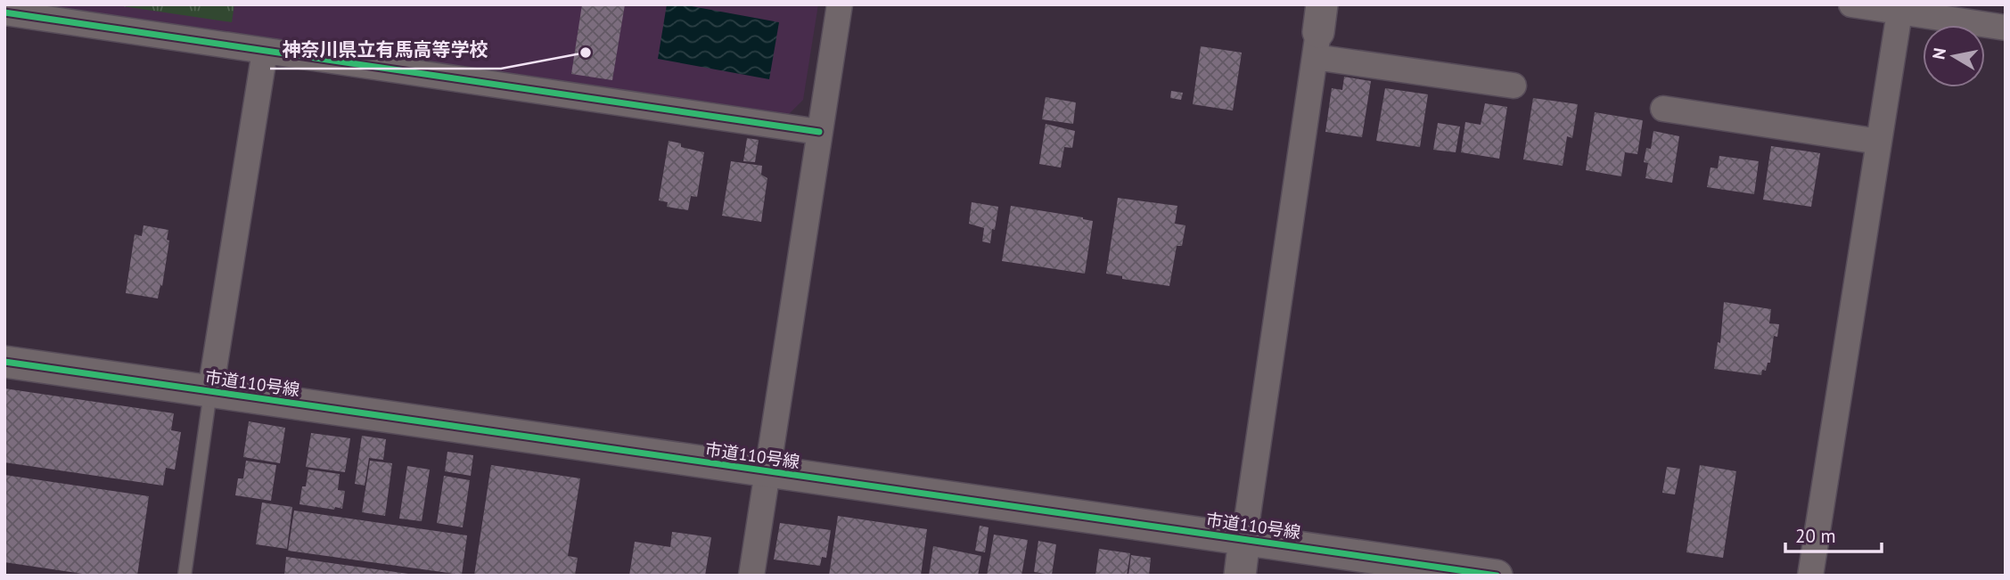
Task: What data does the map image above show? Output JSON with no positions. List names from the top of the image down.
{
  "streets": {
    "street": ["市道110号線"]
  },
  "places": ["神奈川県立有馬高等学校"],
  "scale_bar": "20 m",
  "north": "left"
}
